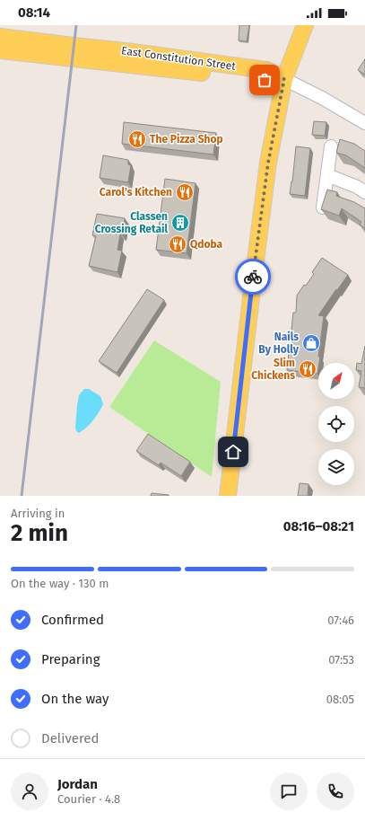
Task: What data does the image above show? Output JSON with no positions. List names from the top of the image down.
{
  "streets": {
    "main road": ["East Constitution Street"]
  },
  "places": {
    "restaurant": [
      "The Pizza Shop",
      "Carol's Kitchen",
      "Qdoba",
      "Slim Chickens"
    ],
    "building": ["Classen Crossing Retail"],
    "shop": ["Nails By Holly"]
  },
  "north": "top right",
  "page": {
    "status": "08:14",
    "heading": ["2 min", "Arriving in", "08:16–08:21"],
    "panel": ["Jordan", "Courier · 4.8"],
    "bar": "On the way · 130 m",
    "list": [
      ["Confirmed", "07:46"],
      ["Preparing", "07:53"],
      ["On the way", "08:05"],
      "Delivered"
    ]
  }
}
